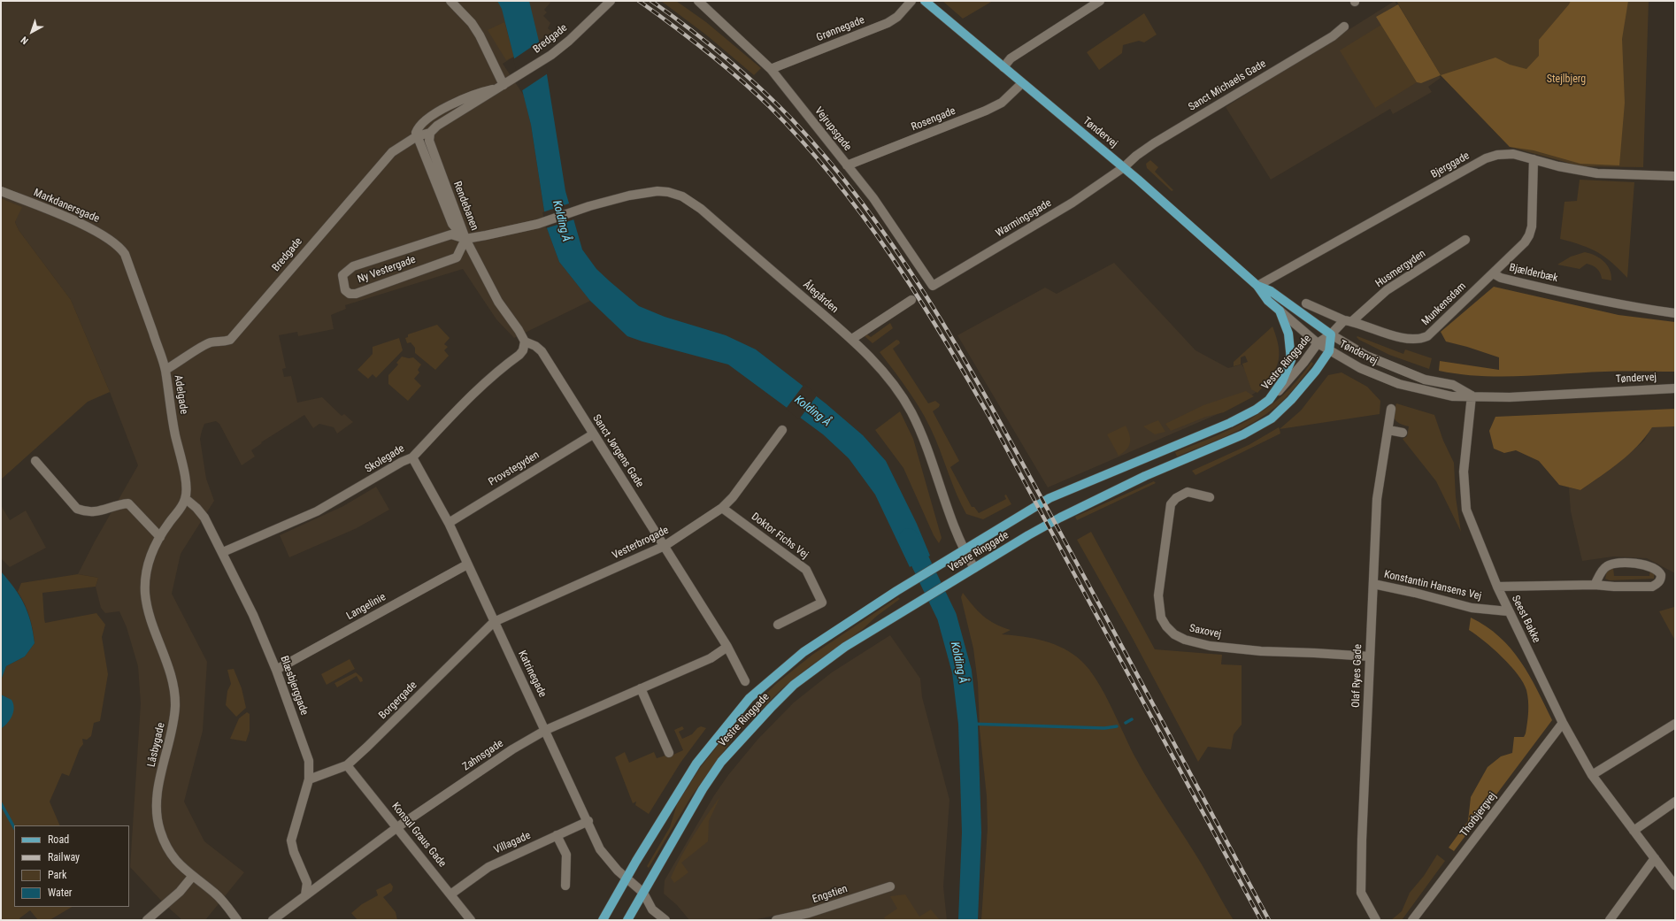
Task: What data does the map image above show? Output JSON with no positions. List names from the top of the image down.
{
  "streets": {
    "main road": ["Tøndervej", "Vestre Ringgade"],
    "street": [
      "Grønnegade",
      "Bredgade",
      "Sanct Michaels Gade",
      "Rosengade",
      "Vejrupsgade",
      "Bjerggade",
      "Markdanersgade",
      "Rendebanen",
      "Warmingsgade",
      "Husmergyden",
      "Ny Vestergade",
      "Bjælderbæk",
      "Ålegården",
      "Munkensdam",
      "Adelgade",
      "Sanct Jørgens Gade",
      "Skolegade",
      "Provstegyden",
      "Doktor Fichs Vej",
      "Vesterbrogade",
      "Konstantin Hansens Vej",
      "Langelinie",
      "Seest Bakke",
      "Saxovej",
      "Katrinegade",
      "Olaf Ryes Gade",
      "Blæsbjerggade",
      "Borgergade",
      "Låsbygade",
      "Zahnsgade",
      "Thorbjergvej",
      "Konsul Graus Gade",
      "Villagade",
      "Engstien"
    ]
  },
  "crossings": [
    ["Grønnegade", "Vejrupsgade"],
    ["Bredgade", "Rendebanen"],
    ["Bredgade", "Adelgade"],
    ["Sanct Michaels Gade", "Tøndervej"],
    ["Sanct Michaels Gade", "Warmingsgade"],
    ["Rosengade", "Vejrupsgade"],
    ["Rosengade", "Tøndervej"],
    ["Vejrupsgade", "Warmingsgade"],
    ["Tøndervej", "Bjerggade"],
    ["Tøndervej", "Warmingsgade"],
    ["Tøndervej", "Vestre Ringgade"],
    ["Tøndervej", "Seest Bakke"],
    ["Bjerggade", "Bjælderbæk"],
    ["Markdanersgade", "Adelgade"],
    ["Rendebanen", "Ny Vestergade"],
    ["Rendebanen", "Ålegården"],
    ["Husmergyden", "Munkensdam"],
    ["Ny Vestergade", "Ålegården"],
    ["Bjælderbæk", "Munkensdam"],
    ["Ålegården", "Vestre Ringgade"],
    ["Vestre Ringgade", "Katrinegade"],
    ["Adelgade", "Blæsbjerggade"],
    ["Adelgade", "Låsbygade"],
    ["Sanct Jørgens Gade", "Skolegade"],
    ["Sanct Jørgens Gade", "Provstegyden"],
    ["Sanct Jørgens Gade", "Vesterbrogade"],
    ["Sanct Jørgens Gade", "Zahnsgade"],
    ["Skolegade", "Katrinegade"],
    ["Skolegade", "Blæsbjerggade"],
    ["Provstegyden", "Katrinegade"],
    ["Doktor Fichs Vej", "Vesterbrogade"],
    ["Vesterbrogade", "Katrinegade"],
    ["Vesterbrogade", "Borgergade"],
    ["Konstantin Hansens Vej", "Seest Bakke"],
    ["Konstantin Hansens Vej", "Olaf Ryes Gade"],
    ["Langelinie", "Katrinegade"],
    ["Langelinie", "Blæsbjerggade"],
    ["Seest Bakke", "Thorbjergvej"],
    ["Saxovej", "Olaf Ryes Gade"],
    ["Katrinegade", "Borgergade"],
    ["Katrinegade", "Zahnsgade"],
    ["Katrinegade", "Villagade"],
    ["Blæsbjerggade", "Borgergade"],
    ["Blæsbjerggade", "Låsbygade"],
    ["Blæsbjerggade", "Zahnsgade"],
    ["Borgergade", "Konsul Graus Gade"],
    ["Zahnsgade", "Konsul Graus Gade"],
    ["Konsul Graus Gade", "Villagade"]
  ],
  "water": ["Kolding Å"],
  "parks": ["Stejlbjerg"],
  "legend": [
    "Road",
    "Railway",
    "Park",
    "Water"
  ],
  "north": "bottom left"
}
